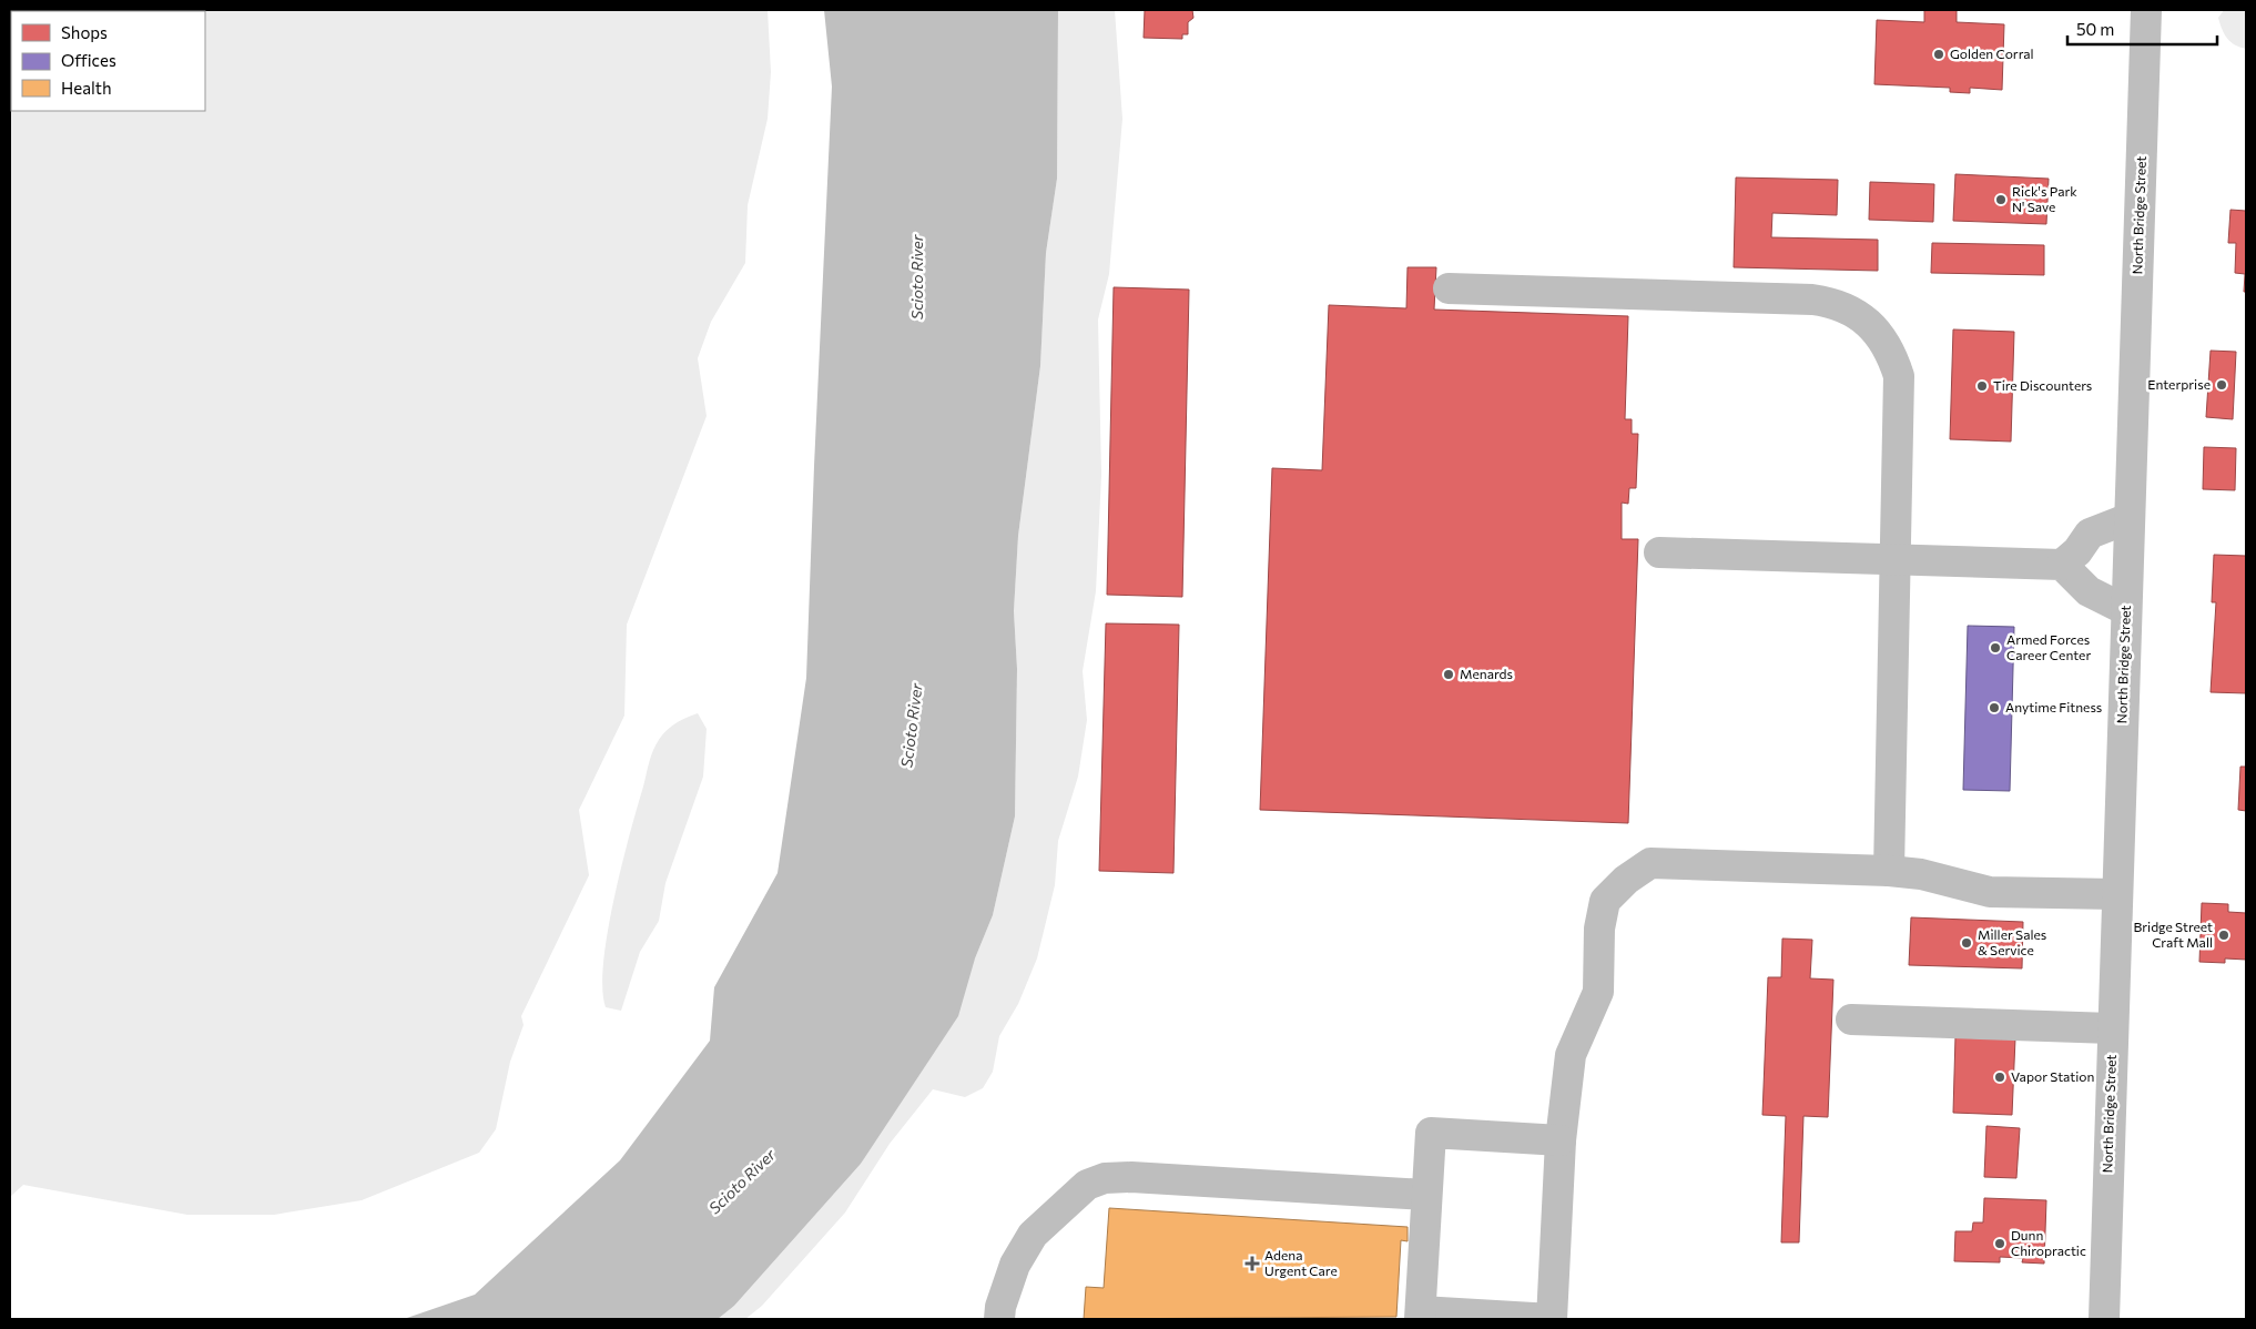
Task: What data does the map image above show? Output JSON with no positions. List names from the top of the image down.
{
  "streets": {
    "main road": ["North Bridge Street"]
  },
  "water": ["Scioto River"],
  "places": {
    "other": [
      "Golden Corral",
      "Rick's Park N' Save",
      "Enterprise",
      "Tire Discounters",
      "Armed Forces Career Center",
      "Menards",
      "Anytime Fitness",
      "Bridge Street Craft Mall",
      "Miller Sales & Service",
      "Vapor Station",
      "Dunn Chiropractic"
    ],
    "health": ["Adena Urgent Care"]
  },
  "legend": ["Shops", "Offices", "Health"],
  "scale_bar": "50 m"
}
